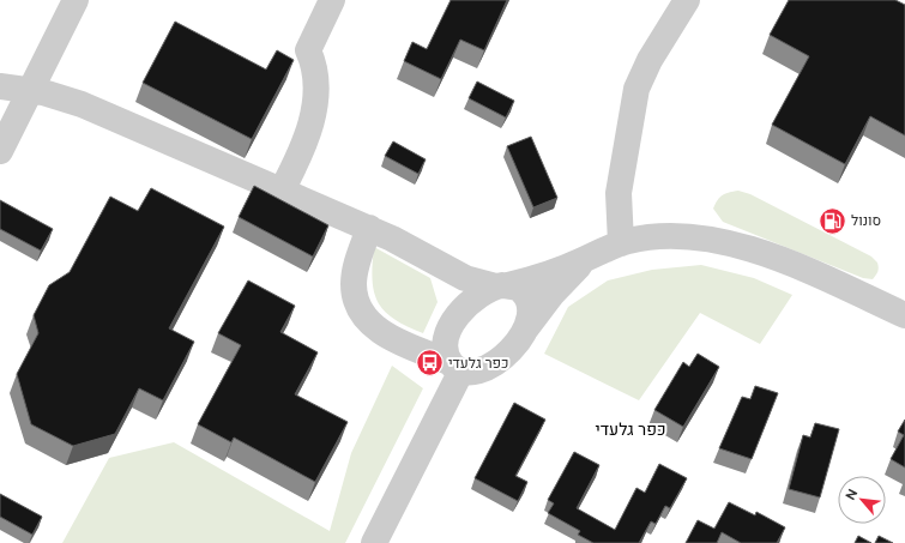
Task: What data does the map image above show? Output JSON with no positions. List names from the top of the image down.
{
  "districts": ["כפר גלעדי"],
  "places": {
    "fuel station": ["סונול"],
    "bus stop": ["כפר גלעדי"]
  },
  "north": "top left"
}
